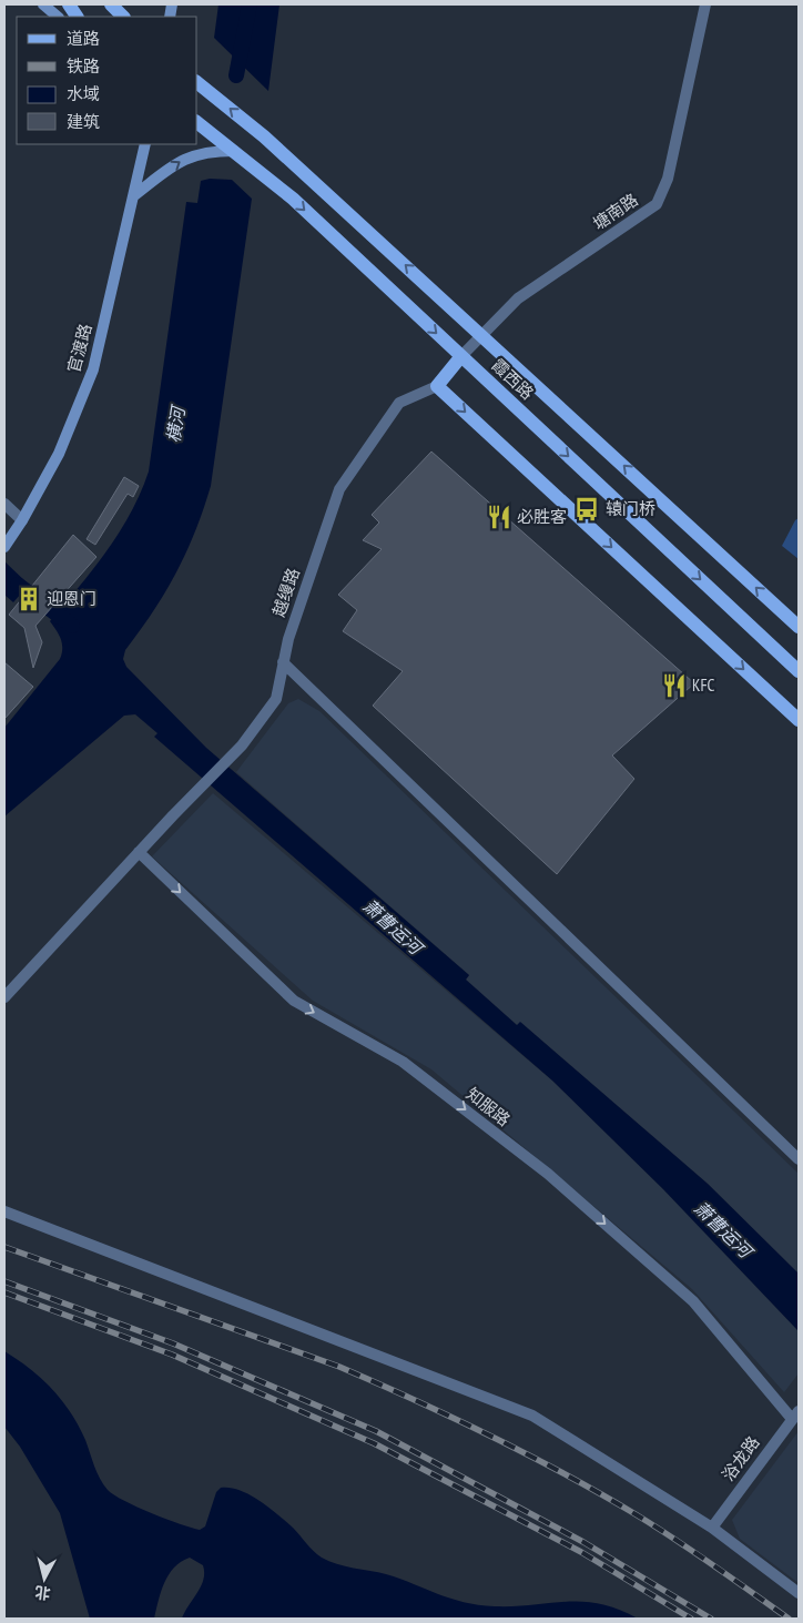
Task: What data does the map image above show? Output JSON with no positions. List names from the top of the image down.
{
  "streets": {
    "main road": ["霞西路"],
    "street": [
      "塘南路",
      "官渡路",
      "越缦路",
      "知服路",
      "浴龙路"
    ]
  },
  "crossings": [
    ["塘南路", "霞西路"],
    ["越缦路", "知服路"],
    ["知服路", "浴龙路"]
  ],
  "one_way": ["知服路"],
  "water": ["横河", "萧曹运河"],
  "places": {
    "bus stop": ["辕门桥"],
    "restaurant": ["必胜客", "KFC"],
    "building": ["迎恩门"]
  },
  "legend": [
    "道路",
    "铁路",
    "水域",
    "建筑"
  ],
  "north": "bottom"
}
